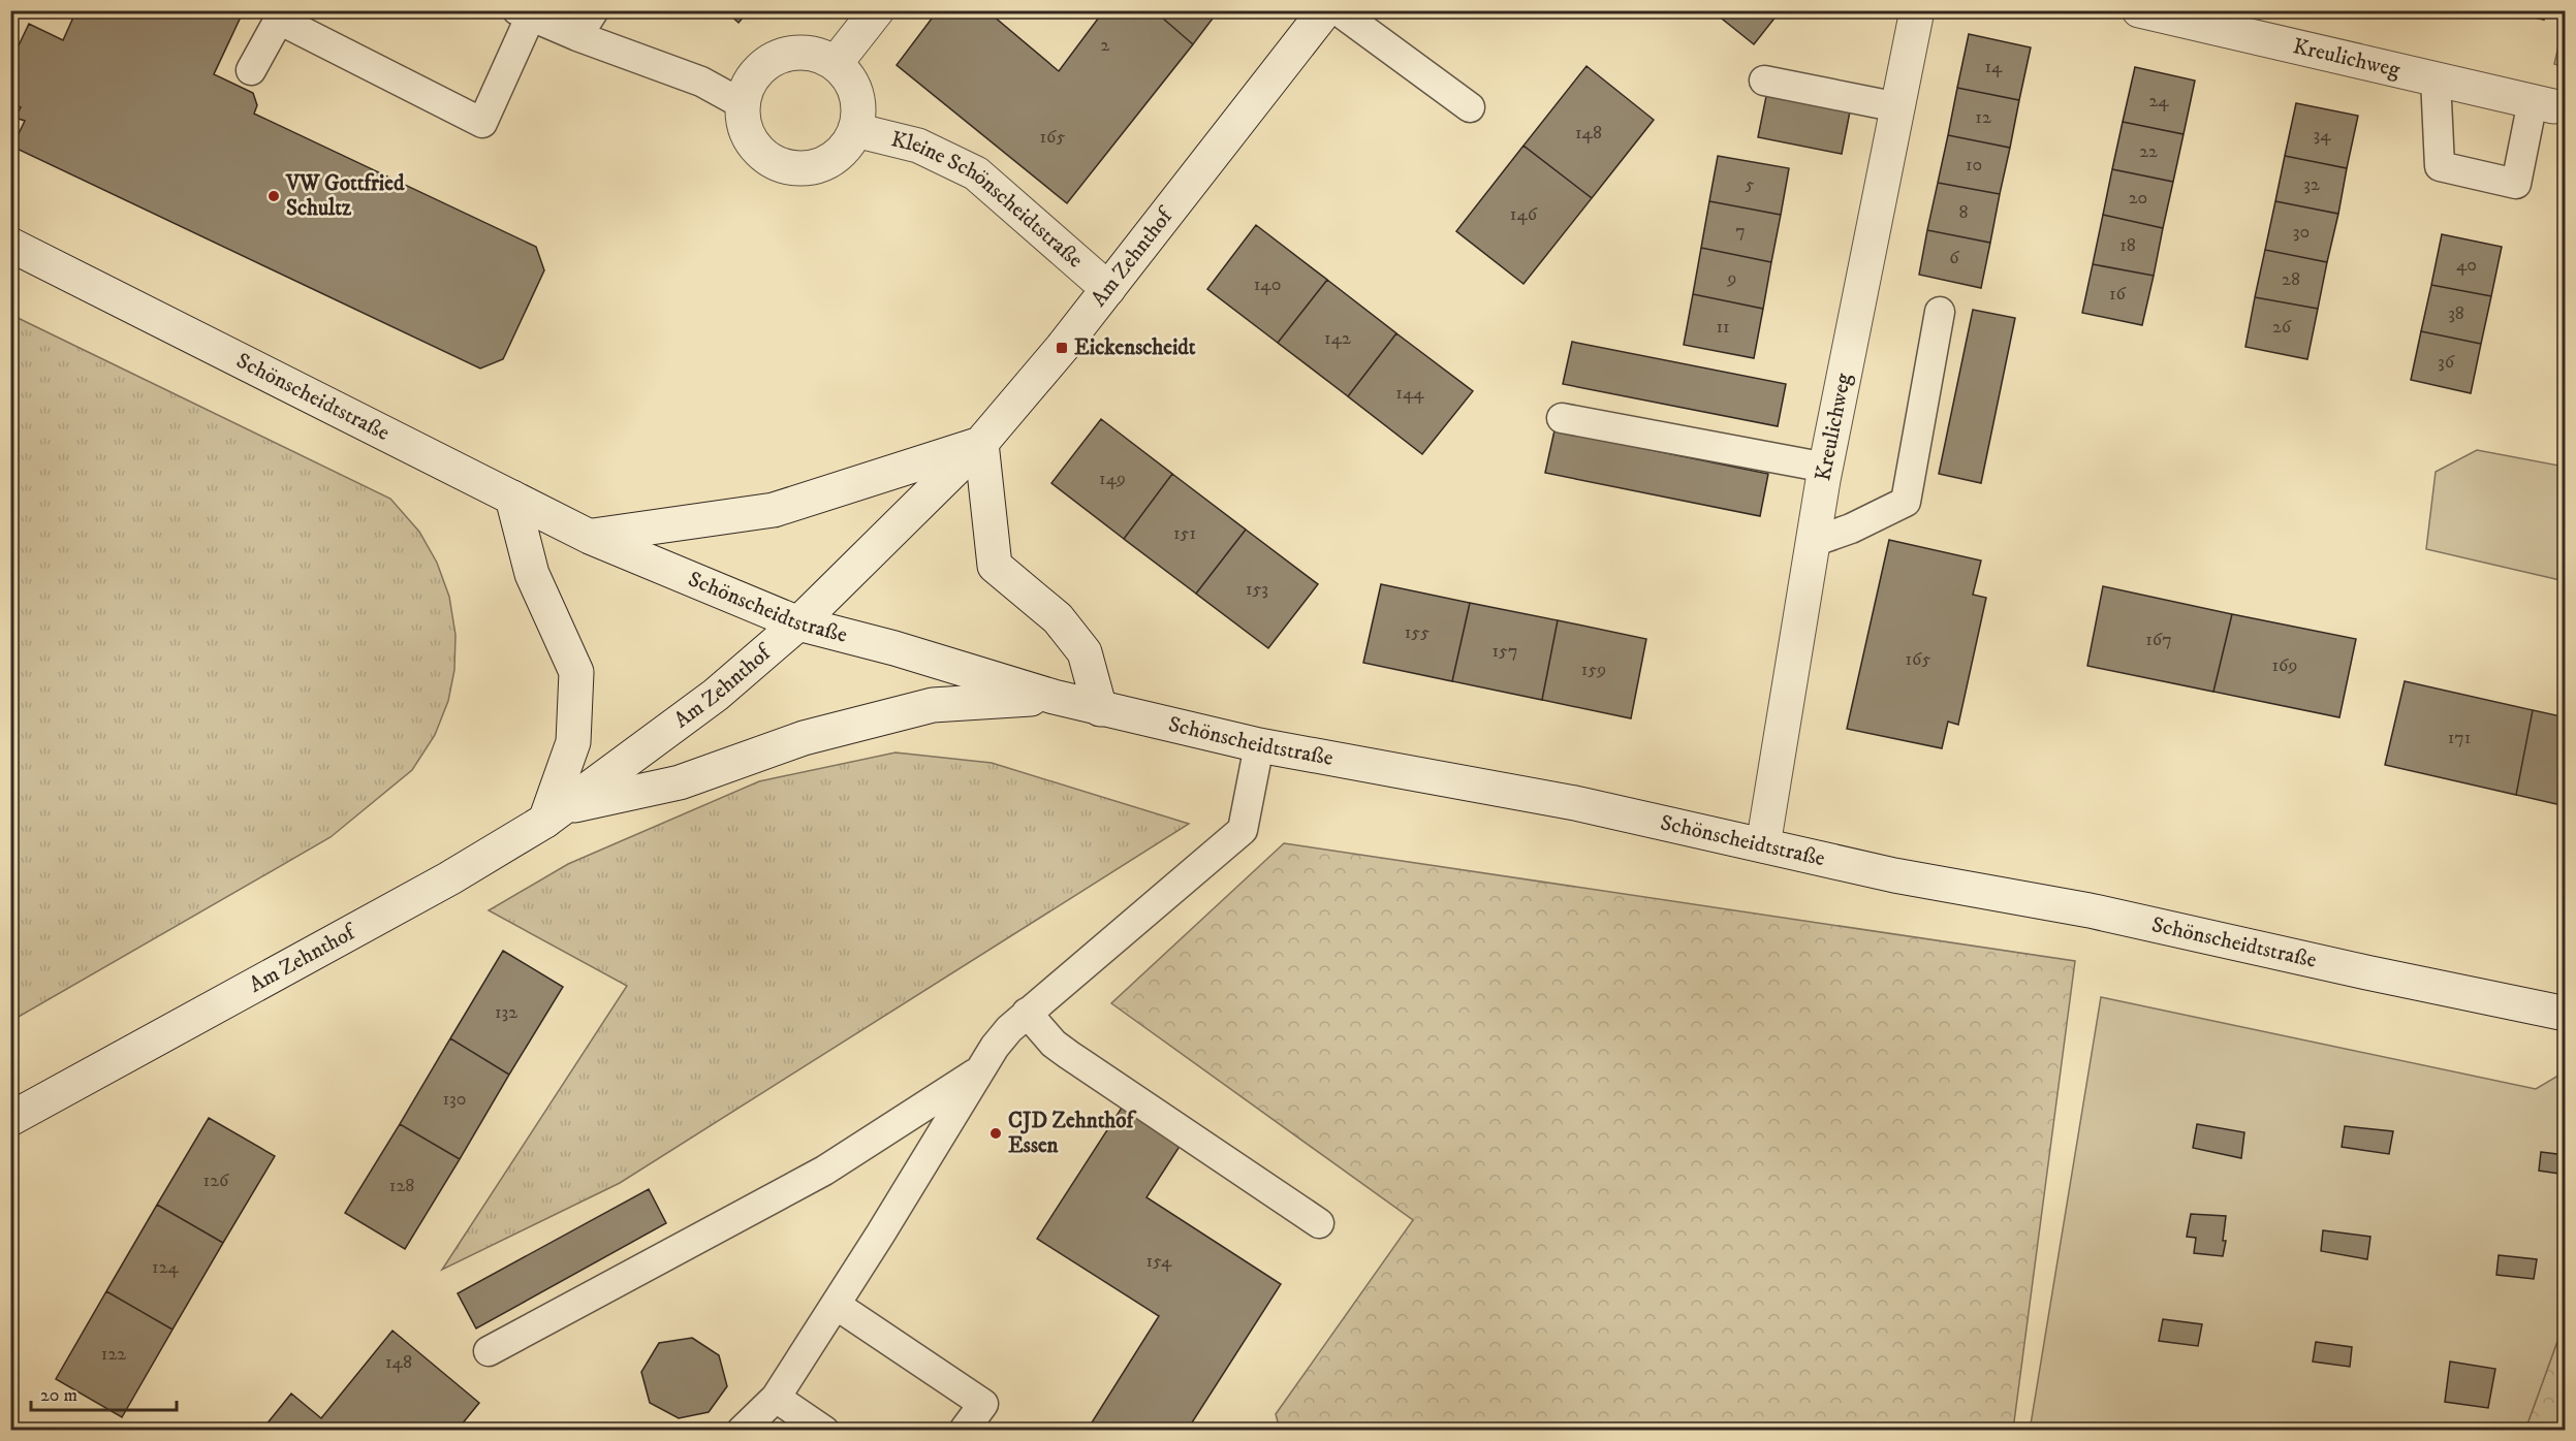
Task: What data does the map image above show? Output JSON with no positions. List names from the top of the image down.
{
  "streets": {
    "main road": [
      "Kreulichweg",
      "Kleine Schönscheidtstraße",
      "Am Zehnthof",
      "Schönscheidtstraße"
    ]
  },
  "crossings": [
    ["Kreulichweg", "Schönscheidtstraße"],
    ["Kleine Schönscheidtstraße", "Am Zehnthof"],
    ["Am Zehnthof", "Schönscheidtstraße"]
  ],
  "places": {
    "other": ["VW Gottfried Schultz", "CJD Zehnthof Essen"],
    "transit": ["Eickenscheidt"]
  },
  "house_numbers": [
    "2",
    "14",
    "24",
    "12",
    "148",
    "34",
    "165",
    "22",
    "10",
    "5",
    "32",
    "20",
    "8",
    "146",
    "7",
    "30",
    "18",
    "6",
    "40",
    "9",
    "28",
    "140",
    "16",
    "38",
    "11",
    "26",
    "142",
    "36",
    "144",
    "149",
    "151",
    "153",
    "155",
    "167",
    "157",
    "165",
    "169",
    "159",
    "171",
    "132",
    "130",
    "126",
    "128",
    "154",
    "124",
    "122",
    "148"
  ],
  "scale_bar": "20 m"
}
